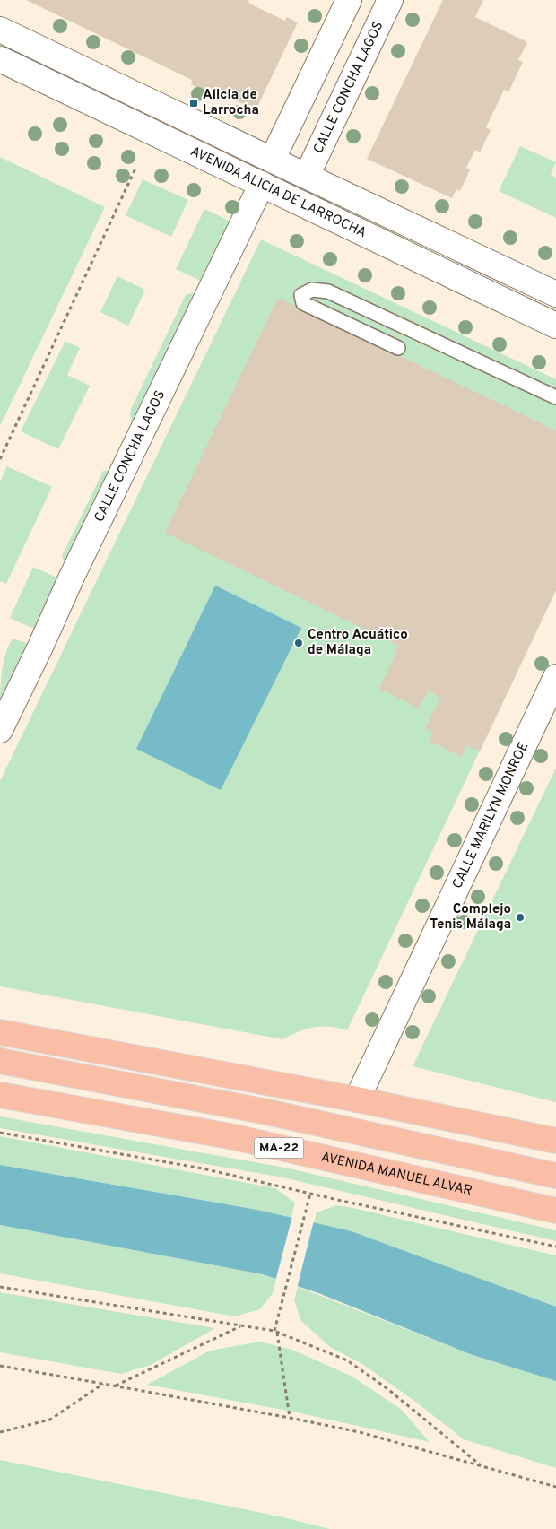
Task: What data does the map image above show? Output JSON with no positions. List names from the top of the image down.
{
  "streets": {
    "main road": ["MA-22", "AVENIDA MANUEL ALVAR"],
    "street": ["CALLE CONCHA LAGOS", "AVENIDA ALICIA DE LARROCHA", "CALLE MARILYN MONROE"]
  },
  "crossings": [
    ["CALLE CONCHA LAGOS", "AVENIDA ALICIA DE LARROCHA"]
  ],
  "places": {
    "transit": ["Alicia de Larrocha"],
    "other": ["Centro Acuático de Málaga", "Complejo Tenis Málaga"]
  }
}
